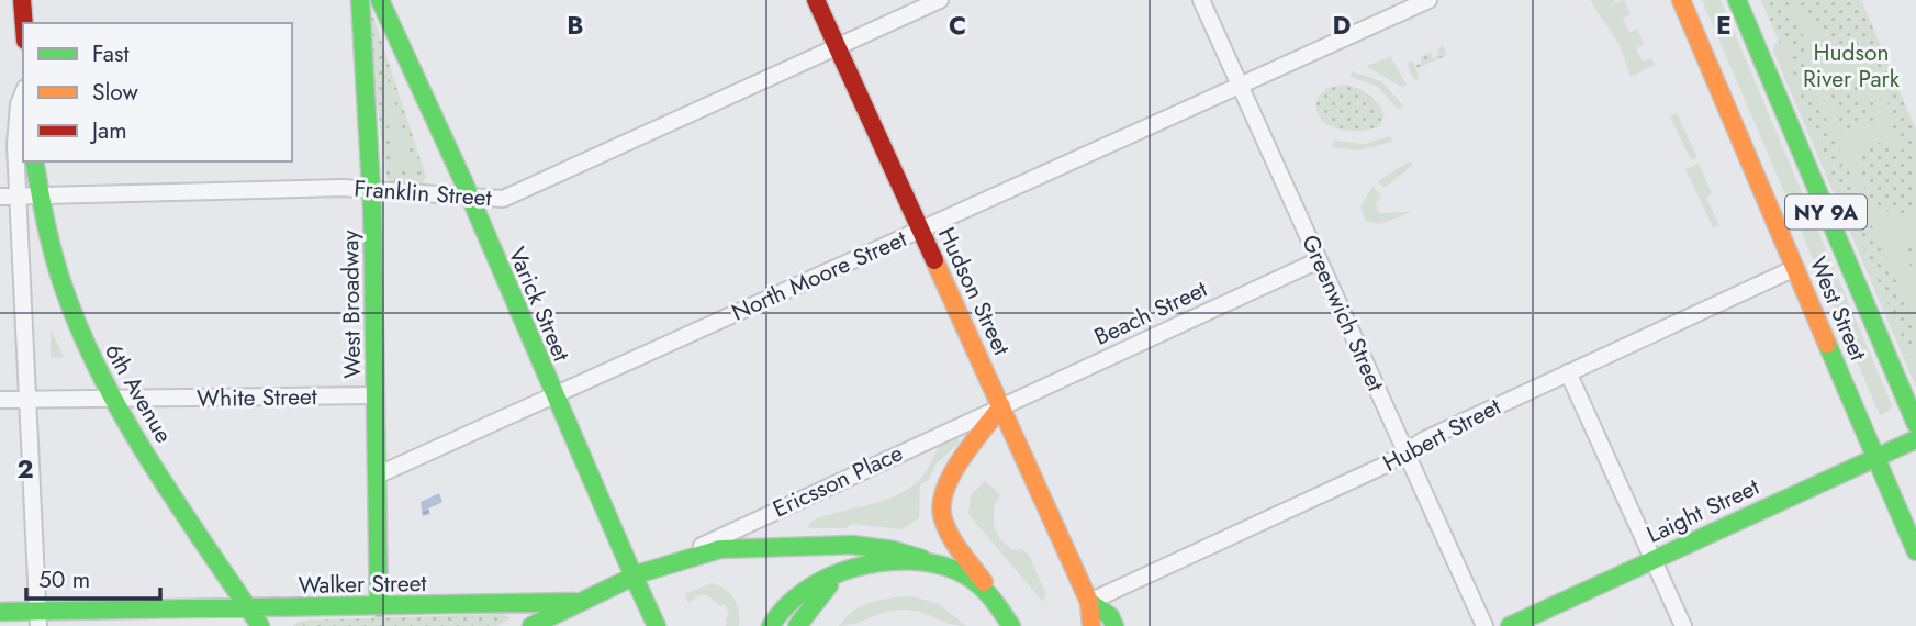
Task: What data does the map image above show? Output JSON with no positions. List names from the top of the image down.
{
  "streets": {
    "main road": [
      "NY 9A",
      "Hudson Street",
      "West Broadway",
      "Varick Street",
      "West Street",
      "6th Avenue",
      "Laight Street",
      "Walker Street"
    ],
    "street": [
      "Franklin Street",
      "North Moore Street",
      "Beach Street",
      "Greenwich Street",
      "White Street",
      "Hubert Street",
      "Ericsson Place"
    ]
  },
  "crossings": [
    ["Franklin Street", "Hudson Street"],
    ["Franklin Street", "West Broadway"],
    ["Franklin Street", "Varick Street"],
    ["Franklin Street", "6th Avenue"],
    ["North Moore Street", "Hudson Street"],
    ["North Moore Street", "West Broadway"],
    ["North Moore Street", "Varick Street"],
    ["North Moore Street", "Greenwich Street"],
    ["Hudson Street", "Beach Street"],
    ["Hudson Street", "Hubert Street"],
    ["Hudson Street", "Ericsson Place"],
    ["West Broadway", "White Street"],
    ["West Broadway", "Walker Street"],
    ["West Street", "Hubert Street"],
    ["West Street", "Laight Street"],
    ["Beach Street", "Greenwich Street"],
    ["Beach Street", "Ericsson Place"],
    ["Greenwich Street", "Hubert Street"],
    ["6th Avenue", "White Street"],
    ["6th Avenue", "Walker Street"]
  ],
  "parks": ["Hudson River Park"],
  "legend": ["Fast", "Slow", "Jam"],
  "scale_bar": "50 m",
  "grid": {
    "columns": [
      "B",
      "C",
      "D",
      "E"
    ],
    "rows": ["2"]
  }
}
